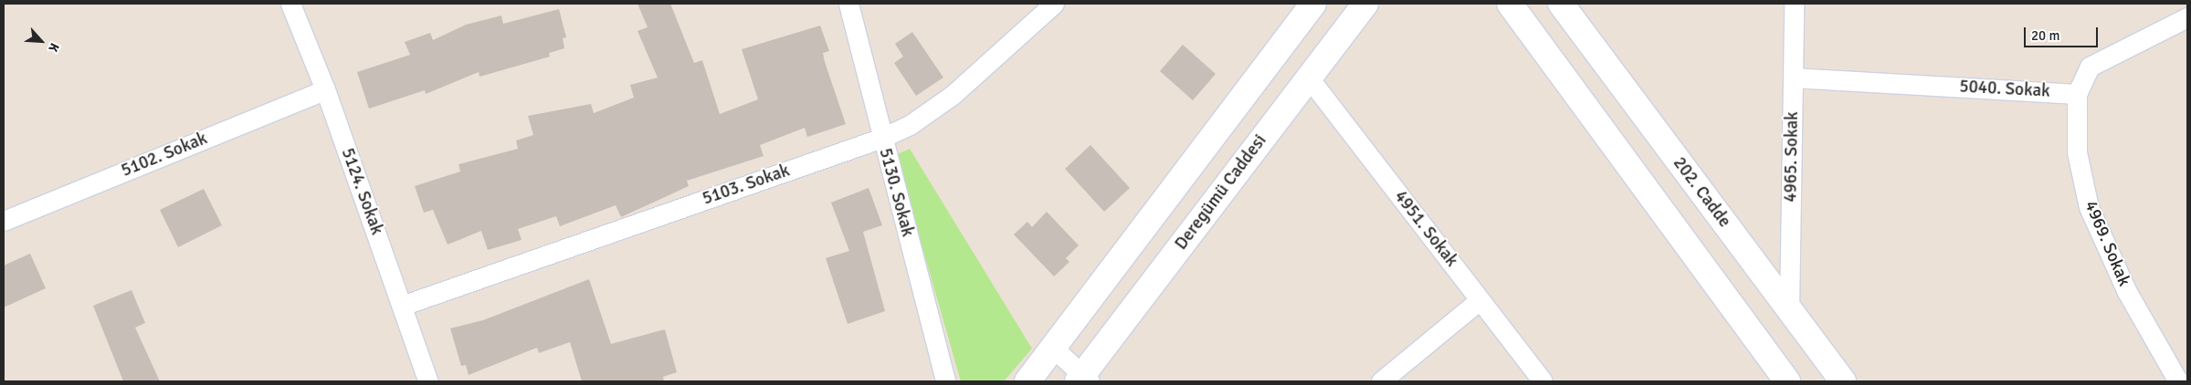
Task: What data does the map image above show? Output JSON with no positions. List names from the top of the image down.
{
  "streets": {
    "main road": ["Deregümü Caddesi", "202. Cadde"],
    "street": [
      "5040. Sokak",
      "5102. Sokak",
      "4965. Sokak",
      "5103. Sokak",
      "5124. Sokak",
      "5130. Sokak",
      "4951. Sokak",
      "4969. Sokak"
    ]
  },
  "crossings": [
    ["5040. Sokak", "4965. Sokak"],
    ["5040. Sokak", "4969. Sokak"],
    ["5102. Sokak", "5124. Sokak"],
    ["4965. Sokak", "202. Cadde"],
    ["5103. Sokak", "5124. Sokak"],
    ["5103. Sokak", "5130. Sokak"],
    ["Deregümü Caddesi", "4951. Sokak"]
  ],
  "scale_bar": "20 m",
  "north": "bottom right"
}
